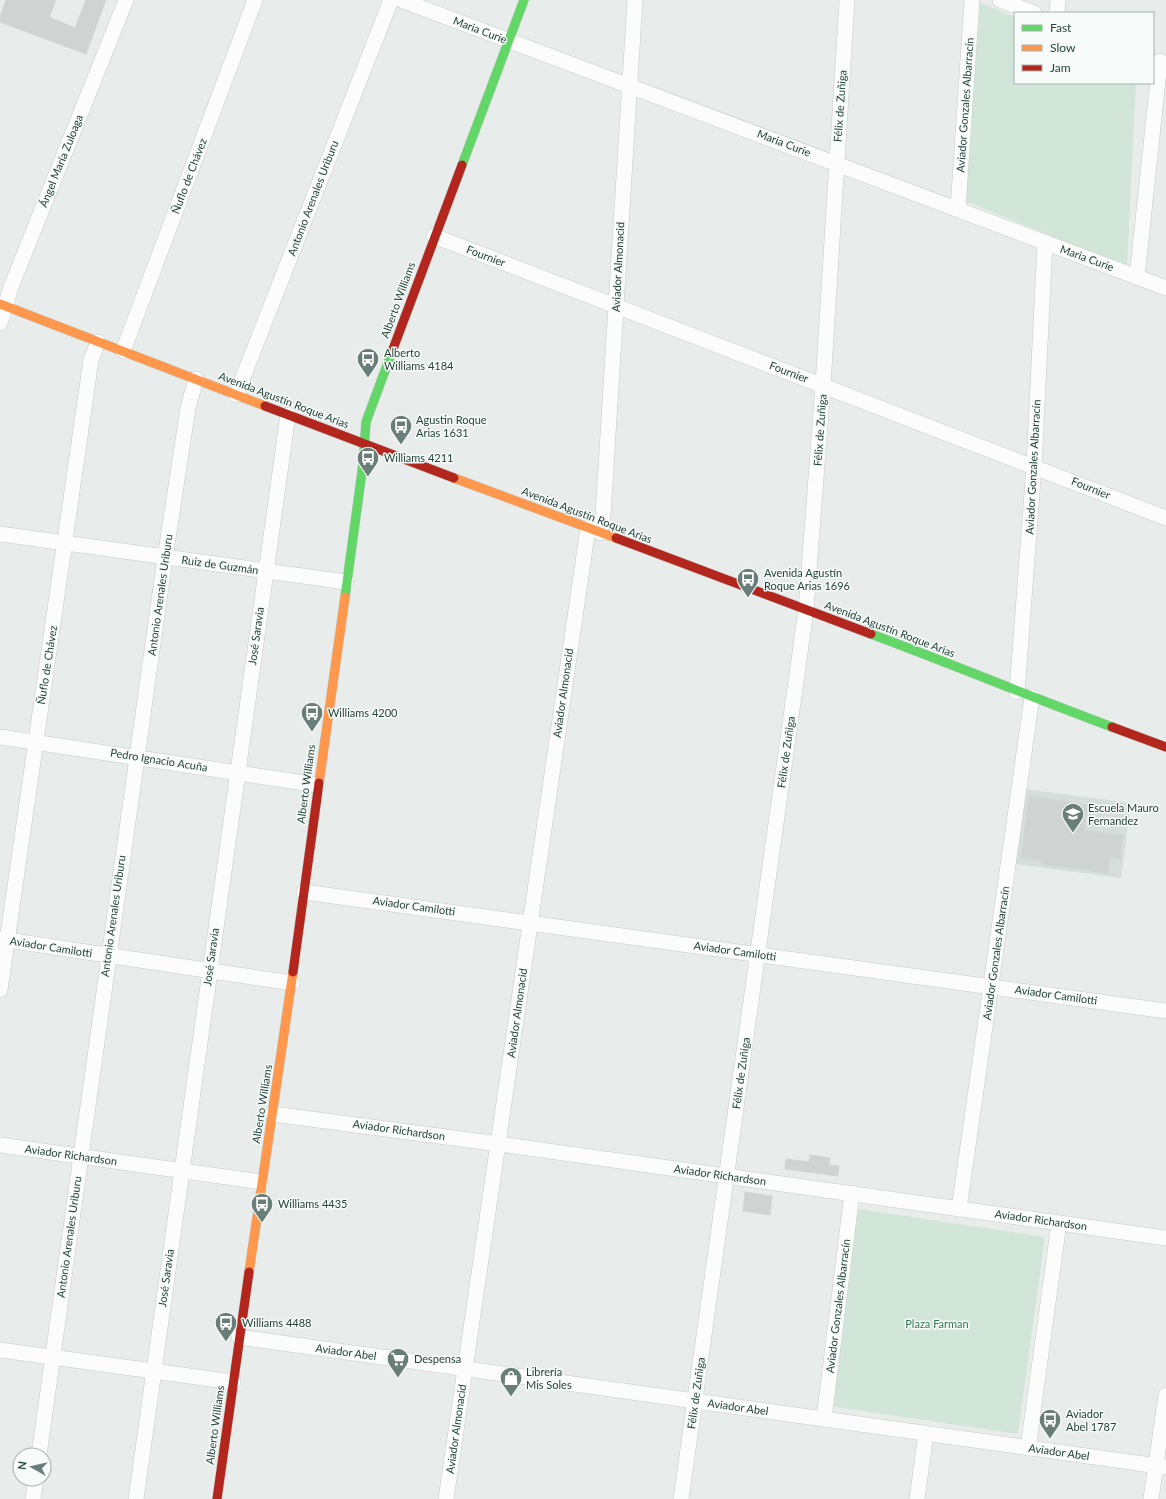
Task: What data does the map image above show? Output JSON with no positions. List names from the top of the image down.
{
  "streets": {
    "street": [
      "Maria Curie",
      "Aviador Gonzales Albarracín",
      "Félix de Zuñiga",
      "Ángel María Zuloaga",
      "Ñuflo de Chávez",
      "Antonio Arenales Uriburu",
      "Fournier",
      "Aviador Almonacid",
      "Alberto Williams",
      "Avenida Agustín Roque Arias",
      "Ruiz de Guzmán",
      "José Saravia",
      "Pedro Ignacio Acuña",
      "Aviador Camilotti",
      "Aviador Richardson",
      "Aviador Abel"
    ]
  },
  "crossings": [
    ["Maria Curie", "Aviador Gonzales Albarracín"],
    ["Maria Curie", "Félix de Zuñiga"],
    ["Maria Curie", "Aviador Almonacid"],
    ["Maria Curie", "Alberto Williams"],
    ["Aviador Gonzales Albarracín", "Fournier"],
    ["Aviador Gonzales Albarracín", "Avenida Agustín Roque Arias"],
    ["Aviador Gonzales Albarracín", "Aviador Camilotti"],
    ["Aviador Gonzales Albarracín", "Aviador Richardson"],
    ["Aviador Gonzales Albarracín", "Aviador Abel"],
    ["Félix de Zuñiga", "Fournier"],
    ["Félix de Zuñiga", "Avenida Agustín Roque Arias"],
    ["Félix de Zuñiga", "Aviador Camilotti"],
    ["Félix de Zuñiga", "Aviador Richardson"],
    ["Félix de Zuñiga", "Aviador Abel"],
    ["Ángel María Zuloaga", "Avenida Agustín Roque Arias"],
    ["Ñuflo de Chávez", "Avenida Agustín Roque Arias"],
    ["Ñuflo de Chávez", "Ruiz de Guzmán"],
    ["Ñuflo de Chávez", "Pedro Ignacio Acuña"],
    ["Ñuflo de Chávez", "Aviador Camilotti"],
    ["Antonio Arenales Uriburu", "Avenida Agustín Roque Arias"],
    ["Antonio Arenales Uriburu", "Ruiz de Guzmán"],
    ["Antonio Arenales Uriburu", "Pedro Ignacio Acuña"],
    ["Antonio Arenales Uriburu", "Aviador Camilotti"],
    ["Antonio Arenales Uriburu", "Aviador Richardson"],
    ["Fournier", "Aviador Almonacid"],
    ["Fournier", "Alberto Williams"],
    ["Aviador Almonacid", "Avenida Agustín Roque Arias"],
    ["Aviador Almonacid", "Aviador Camilotti"],
    ["Aviador Almonacid", "Aviador Richardson"],
    ["Aviador Almonacid", "Aviador Abel"],
    ["Alberto Williams", "Avenida Agustín Roque Arias"],
    ["Alberto Williams", "Ruiz de Guzmán"],
    ["Alberto Williams", "Pedro Ignacio Acuña"],
    ["Alberto Williams", "Aviador Camilotti"],
    ["Alberto Williams", "Aviador Richardson"],
    ["Alberto Williams", "Aviador Abel"],
    ["Avenida Agustín Roque Arias", "José Saravia"],
    ["Ruiz de Guzmán", "José Saravia"],
    ["José Saravia", "Pedro Ignacio Acuña"],
    ["José Saravia", "Aviador Camilotti"],
    ["José Saravia", "Aviador Richardson"]
  ],
  "parks": ["Plaza Farman"],
  "places": {
    "bus stop": [
      "Alberto Williams 4184",
      "Agustin Roque Arias 1631",
      "Williams 4211",
      "Avenida Agustín Roque Arias 1696",
      "Williams 4200",
      "Williams 4435",
      "Williams 4488",
      "Aviador Abel 1787"
    ],
    "school or university": ["Escuela Mauro Fernandez"],
    "supermarket": ["Despensa"],
    "shop": ["Librería Mis Soles"]
  },
  "legend": ["Fast", "Slow", "Jam"],
  "north": "left"
}
